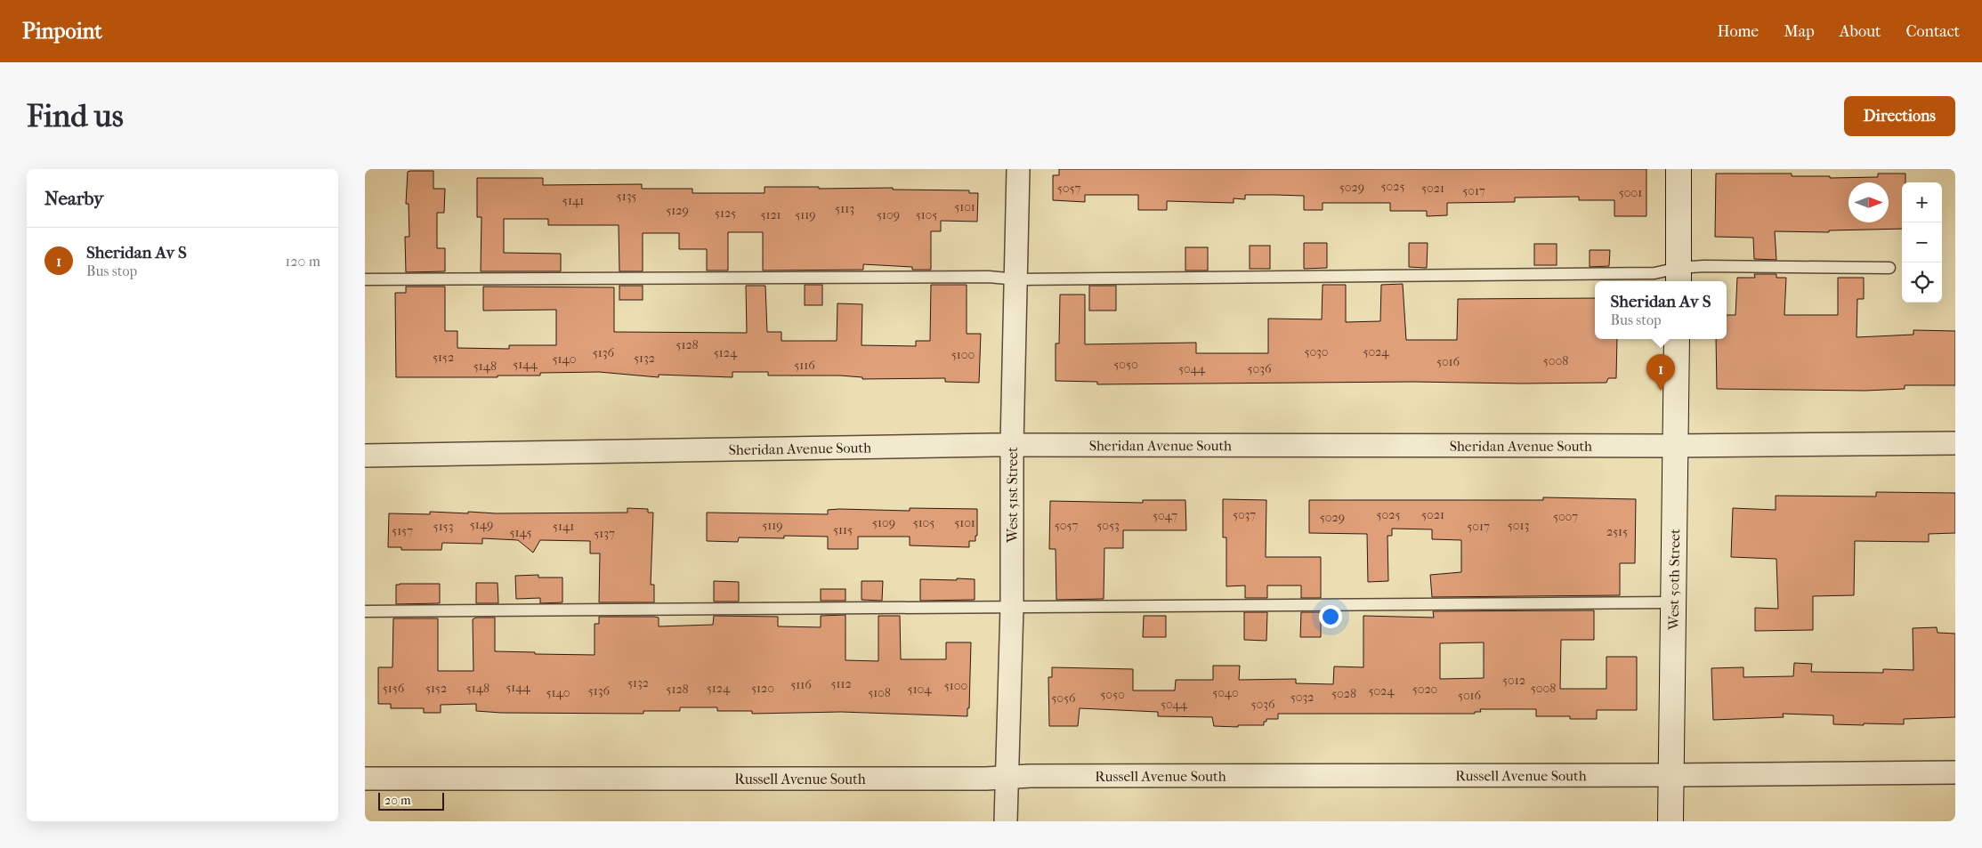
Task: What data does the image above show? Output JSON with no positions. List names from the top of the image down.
{
  "streets": {
    "main road": ["West 50th Street"],
    "street": ["Sheridan Avenue South", "West 51st Street", "Russell Avenue South"]
  },
  "crossings": [
    ["Sheridan Avenue South", "West 51st Street"],
    ["Sheridan Avenue South", "West 50th Street"],
    ["West 51st Street", "Russell Avenue South"],
    ["West 50th Street", "Russell Avenue South"]
  ],
  "house_numbers": [
    "5025",
    "5029",
    "5057",
    "5021",
    "5017",
    "5001",
    "5135",
    "5141",
    "5101",
    "5113",
    "5129",
    "5125",
    "5121",
    "5119",
    "5109",
    "5105",
    "5128",
    "5030",
    "5024",
    "5136",
    "5124",
    "5100",
    "5152",
    "5132",
    "5140",
    "5008",
    "5016",
    "5144",
    "5050",
    "5116",
    "5148",
    "5044",
    "5036",
    "5037",
    "5025",
    "5021",
    "5047",
    "5007",
    "5029",
    "5109",
    "5105",
    "5101",
    "5149",
    "5119",
    "5057",
    "5053",
    "5013",
    "5153",
    "5141",
    "5017",
    "5115",
    "5157",
    "2515",
    "5145",
    "5137",
    "5012",
    "5132",
    "5112",
    "5116",
    "5100",
    "5144",
    "5156",
    "5152",
    "5148",
    "5124",
    "5120",
    "5008",
    "5128",
    "5104",
    "5020",
    "5136",
    "5024",
    "5140",
    "5108",
    "5040",
    "5028",
    "5050",
    "5016",
    "5032",
    "5056",
    "5044",
    "5036"
  ],
  "scale_bar": "20 m",
  "north": "right",
  "page": {
    "header": "Pinpoint",
    "nav": [
      "Home",
      "Map",
      "About",
      "Contact"
    ],
    "buttons": "Directions",
    "title": "Find us",
    "heading": "Nearby",
    "map_buttons": ["+", "−"],
    "list": [
      {
        "mark": "1",
        "name": "Sheridan Av S",
        "note": "Bus stop",
        "value": "120 m"
      }
    ],
    "popup": ["Sheridan Av S", "Bus stop"],
    "pins": "1",
    "scale": "20 m"
  }
}
